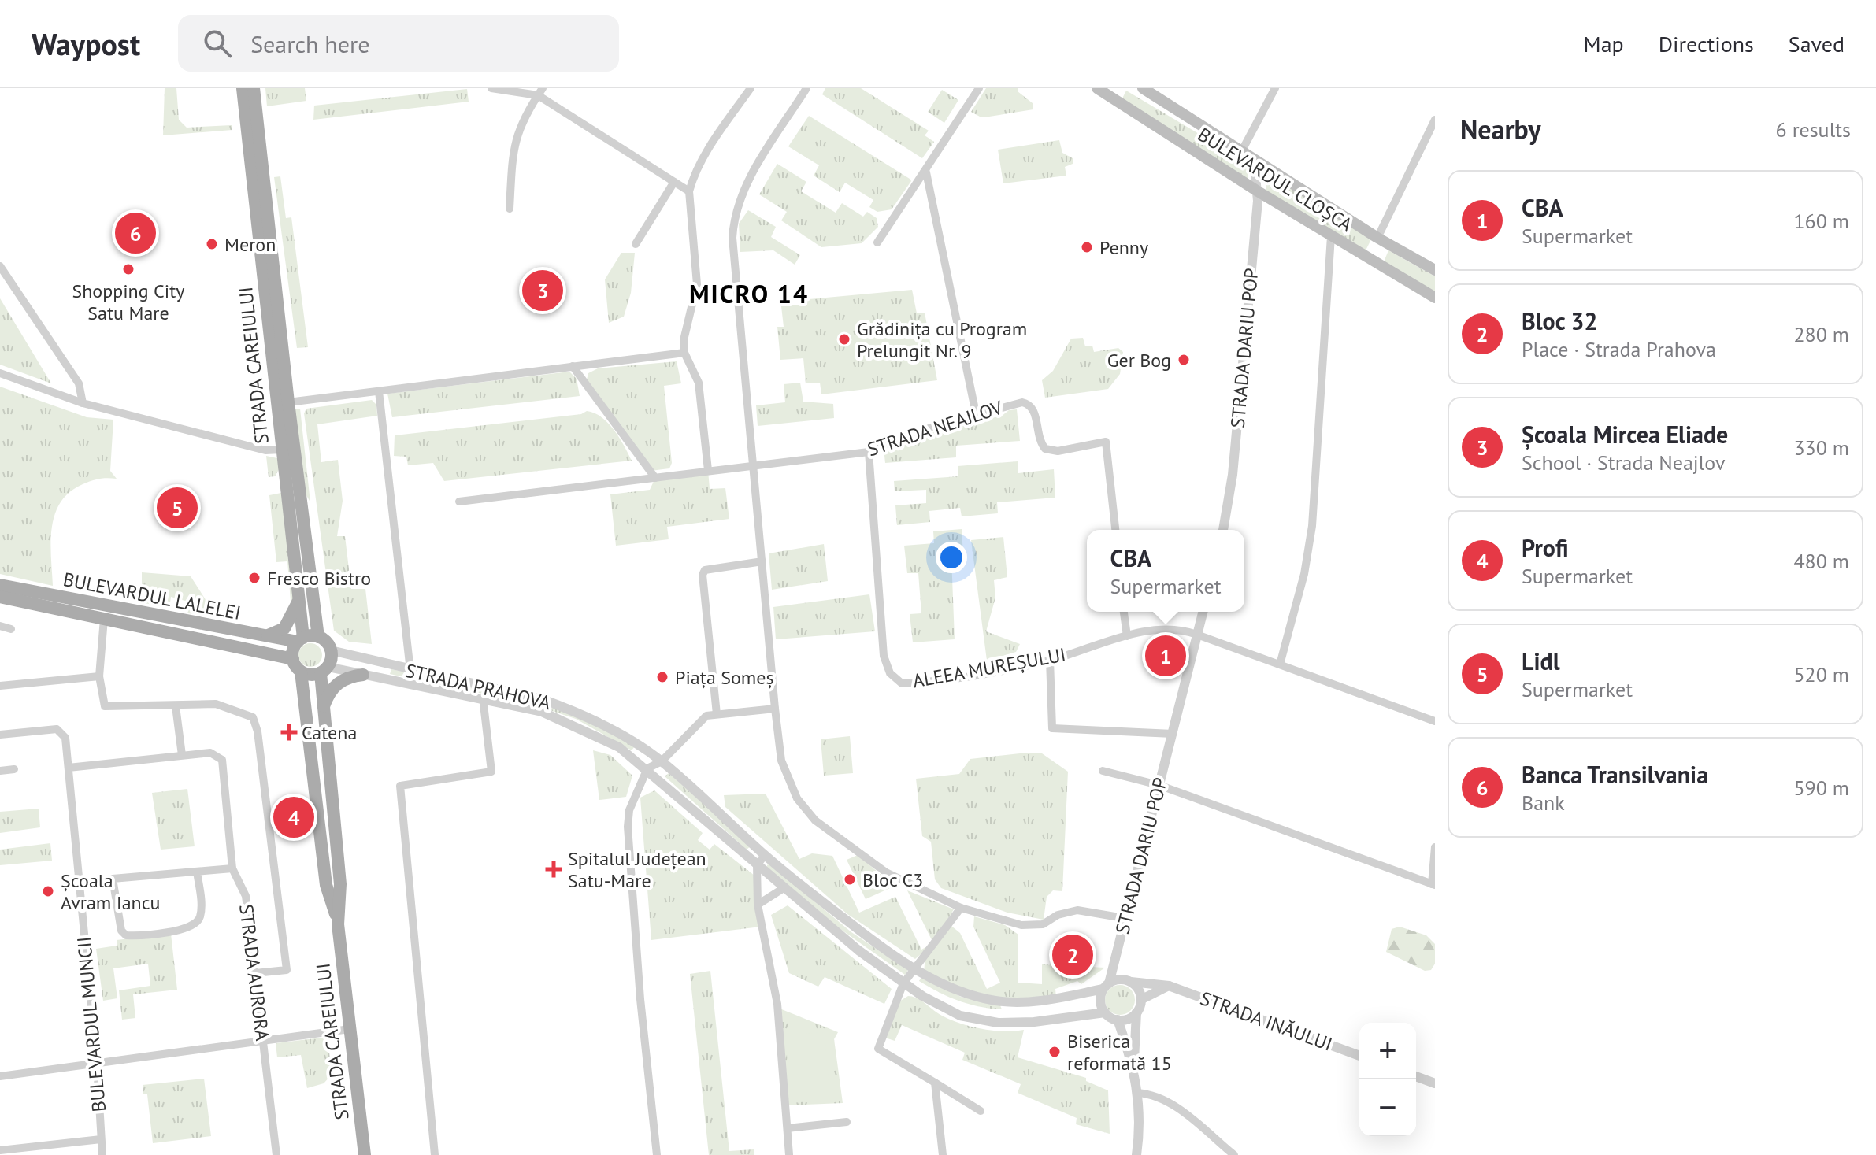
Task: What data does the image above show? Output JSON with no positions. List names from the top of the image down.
{
  "streets": {
    "main road": ["BULEVARDUL CLOȘCA", "STRADA CAREIULUI", "BULEVARDUL LALELEI"],
    "street": [
      "STRADA DARIU POP",
      "STRADA NEAJLOV",
      "ALEEA MUREȘULUI",
      "STRADA PRAHOVA",
      "STRADA AURORA",
      "STRADA INĂULUI",
      "BULEVARDUL MUNCII"
    ]
  },
  "crossings": [
    ["BULEVARDUL CLOȘCA", "STRADA DARIU POP"],
    ["STRADA DARIU POP", "ALEEA MUREȘULUI"],
    ["STRADA DARIU POP", "STRADA PRAHOVA"],
    ["STRADA DARIU POP", "STRADA INĂULUI"],
    ["STRADA CAREIULUI", "BULEVARDUL LALELEI"],
    ["STRADA CAREIULUI", "STRADA PRAHOVA"],
    ["STRADA NEAJLOV", "ALEEA MUREȘULUI"],
    ["BULEVARDUL LALELEI", "STRADA PRAHOVA"],
    ["STRADA PRAHOVA", "STRADA INĂULUI"],
    ["STRADA AURORA", "BULEVARDUL MUNCII"]
  ],
  "districts": ["MICRO 14"],
  "places": {
    "other": [
      "Meron",
      "Penny",
      "Shopping City Satu Mare",
      "Grădinița cu Program Prelungit Nr. 9",
      "Ger Bog",
      "Fresco Bistro",
      "Piața Someș",
      "Bloc C3",
      "Școala Avram Iancu",
      "Biserica reformată 15"
    ],
    "health": ["Catena", "Spitalul Județean Satu-Mare"]
  },
  "page": {
    "header": "Waypost",
    "search": "Search here",
    "nav": ["Map", "Directions", "Saved"],
    "heading": ["Nearby", "6 results"],
    "list": [
      {
        "mark": "1",
        "name": "CBA",
        "note": "Supermarket",
        "value": "160 m"
      },
      {
        "mark": "2",
        "name": "Bloc 32",
        "note": "Place · Strada Prahova",
        "value": "280 m"
      },
      {
        "mark": "3",
        "name": "Școala Mircea Eliade",
        "note": "School · Strada Neajlov",
        "value": "330 m"
      },
      {
        "mark": "4",
        "name": "Profi",
        "note": "Supermarket",
        "value": "480 m"
      },
      {
        "mark": "5",
        "name": "Lidl",
        "note": "Supermarket",
        "value": "520 m"
      },
      {
        "mark": "6",
        "name": "Banca Transilvania",
        "note": "Bank",
        "value": "590 m"
      }
    ],
    "pins": [
      "6",
      "3",
      "5",
      "1",
      "4",
      "2"
    ],
    "popup": ["CBA", "Supermarket"],
    "map_buttons": ["+", "−"]
  }
}
